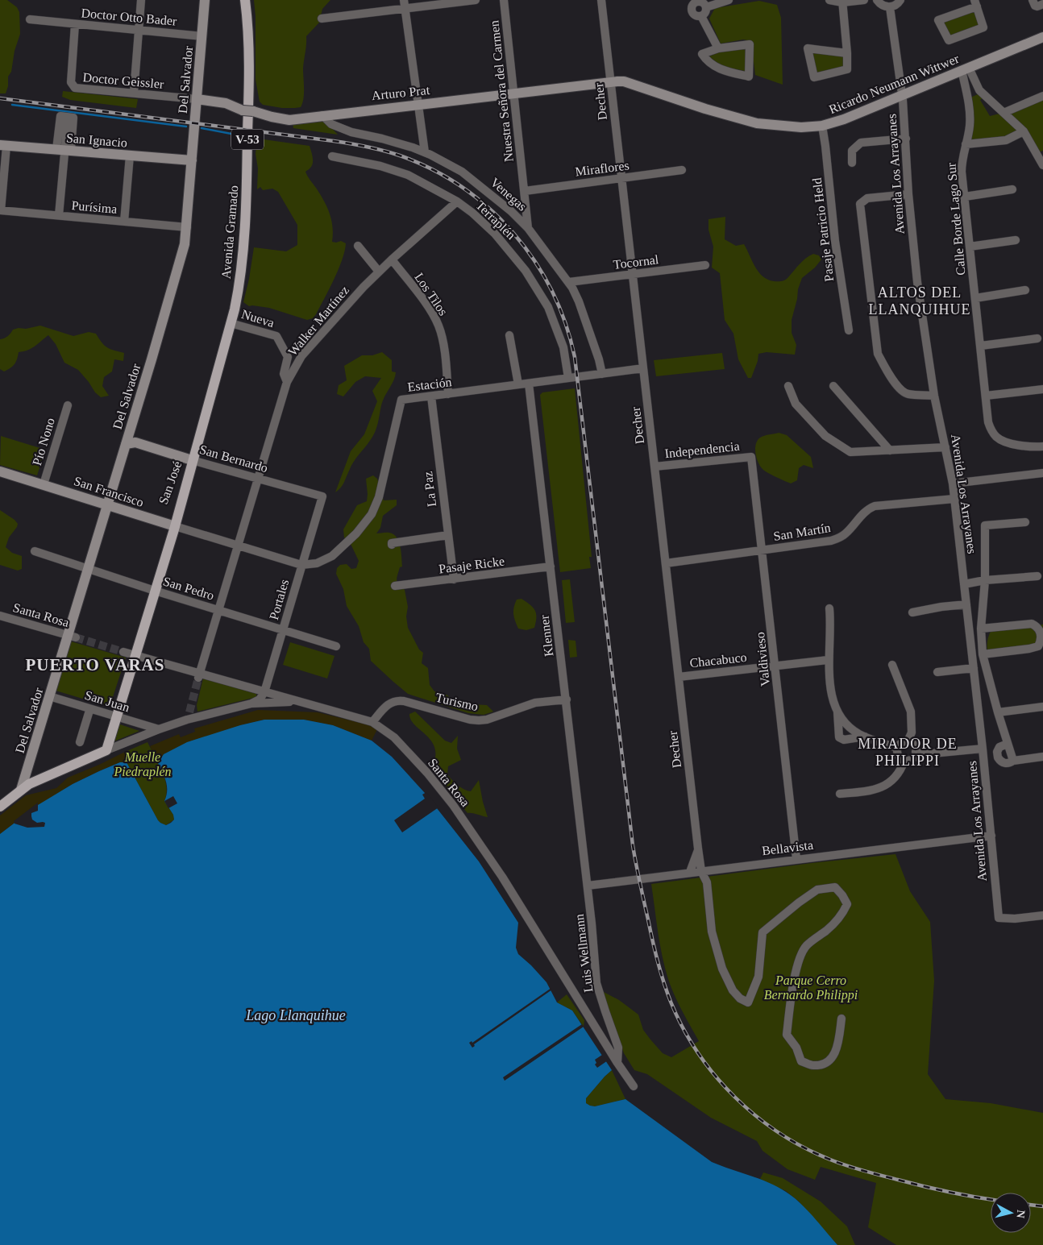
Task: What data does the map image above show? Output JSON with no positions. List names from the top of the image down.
{
  "streets": {
    "main road": [
      "Del Salvador",
      "Ricardo Neumann Wittwer",
      "Arturo Prat",
      "V-53",
      "San Ignacio",
      "Avenida Gramado",
      "San Bernardo",
      "San José",
      "San Francisco"
    ],
    "street": [
      "Doctor Otto Bader",
      "Doctor Geissler",
      "Nuestra Señora del Carmen",
      "Decher",
      "Miraflores",
      "Avenida Los Arrayanes",
      "Venegas",
      "Purísima",
      "Calle Borde Lago Sur",
      "Terraplén",
      "Pasaje Patricio Held",
      "Tocornal",
      "Los Tilos",
      "Nueva",
      "Walker Martínez",
      "Estación",
      "Pío Nono",
      "Independencia",
      "La Paz",
      "San Martín",
      "Pasaje Ricke",
      "San Pedro",
      "Portales",
      "Santa Rosa",
      "Klenner",
      "Valdivieso",
      "Chacabuco",
      "San Juan",
      "Turismo",
      "Bellavista",
      "Luis Wellmann"
    ]
  },
  "crossings": [
    ["Doctor Otto Bader", "Del Salvador"],
    ["Doctor Otto Bader", "Doctor Geissler"],
    ["Del Salvador", "Doctor Geissler"],
    ["Del Salvador", "Arturo Prat"],
    ["Del Salvador", "San Ignacio"],
    ["Del Salvador", "Purísima"],
    ["Del Salvador", "San Bernardo"],
    ["Del Salvador", "San Francisco"],
    ["Del Salvador", "San Pedro"],
    ["Del Salvador", "Santa Rosa"],
    ["Del Salvador", "San Juan"],
    ["Doctor Geissler", "Arturo Prat"],
    ["Ricardo Neumann Wittwer", "Arturo Prat"],
    ["Ricardo Neumann Wittwer", "Decher"],
    ["Ricardo Neumann Wittwer", "Avenida Los Arrayanes"],
    ["Ricardo Neumann Wittwer", "Calle Borde Lago Sur"],
    ["Ricardo Neumann Wittwer", "Pasaje Patricio Held"],
    ["Nuestra Señora del Carmen", "Arturo Prat"],
    ["Nuestra Señora del Carmen", "Miraflores"],
    ["Nuestra Señora del Carmen", "Venegas"],
    ["Arturo Prat", "Decher"],
    ["Arturo Prat", "Venegas"],
    ["Decher", "Miraflores"],
    ["Decher", "Tocornal"],
    ["Decher", "Estación"],
    ["Decher", "Independencia"],
    ["Decher", "San Martín"],
    ["Decher", "Chacabuco"],
    ["Decher", "Bellavista"],
    ["Avenida Los Arrayanes", "San Martín"],
    ["Avenida Los Arrayanes", "Bellavista"],
    ["Venegas", "Tocornal"],
    ["Venegas", "Estación"],
    ["Terraplén", "Walker Martínez"],
    ["Terraplén", "Estación"],
    ["Avenida Gramado", "Nueva"],
    ["Avenida Gramado", "San Bernardo"],
    ["Avenida Gramado", "San José"],
    ["Los Tilos", "Walker Martínez"],
    ["Los Tilos", "Estación"],
    ["Nueva", "Walker Martínez"],
    ["Walker Martínez", "San Bernardo"],
    ["Walker Martínez", "San Francisco"],
    ["Walker Martínez", "San Pedro"],
    ["Walker Martínez", "Santa Rosa"],
    ["Estación", "La Paz"],
    ["Estación", "San Francisco"],
    ["Estación", "Portales"],
    ["Estación", "Klenner"],
    ["Pío Nono", "San Francisco"],
    ["Independencia", "Valdivieso"],
    ["San Bernardo", "San José"],
    ["San Bernardo", "Portales"],
    ["San José", "San Francisco"],
    ["San José", "San Pedro"],
    ["San José", "Santa Rosa"],
    ["San José", "San Juan"],
    ["La Paz", "Pasaje Ricke"],
    ["San Francisco", "Portales"],
    ["San Martín", "Valdivieso"],
    ["Pasaje Ricke", "Klenner"],
    ["San Pedro", "Portales"],
    ["Portales", "Santa Rosa"],
    ["Santa Rosa", "Turismo"],
    ["Santa Rosa", "Luis Wellmann"],
    ["Klenner", "Turismo"],
    ["Klenner", "Bellavista"],
    ["Klenner", "Luis Wellmann"],
    ["Valdivieso", "Chacabuco"],
    ["Valdivieso", "Bellavista"],
    ["Bellavista", "Luis Wellmann"]
  ],
  "districts": ["ALTOS DEL LLANQUIHUE", "PUERTO VARAS", "MIRADOR DE PHILIPPI"],
  "water": ["Lago Llanquihue"],
  "parks": ["Muelle Piedraplén", "Parque Cerro Bernardo Philippi"],
  "north": "right"
}
